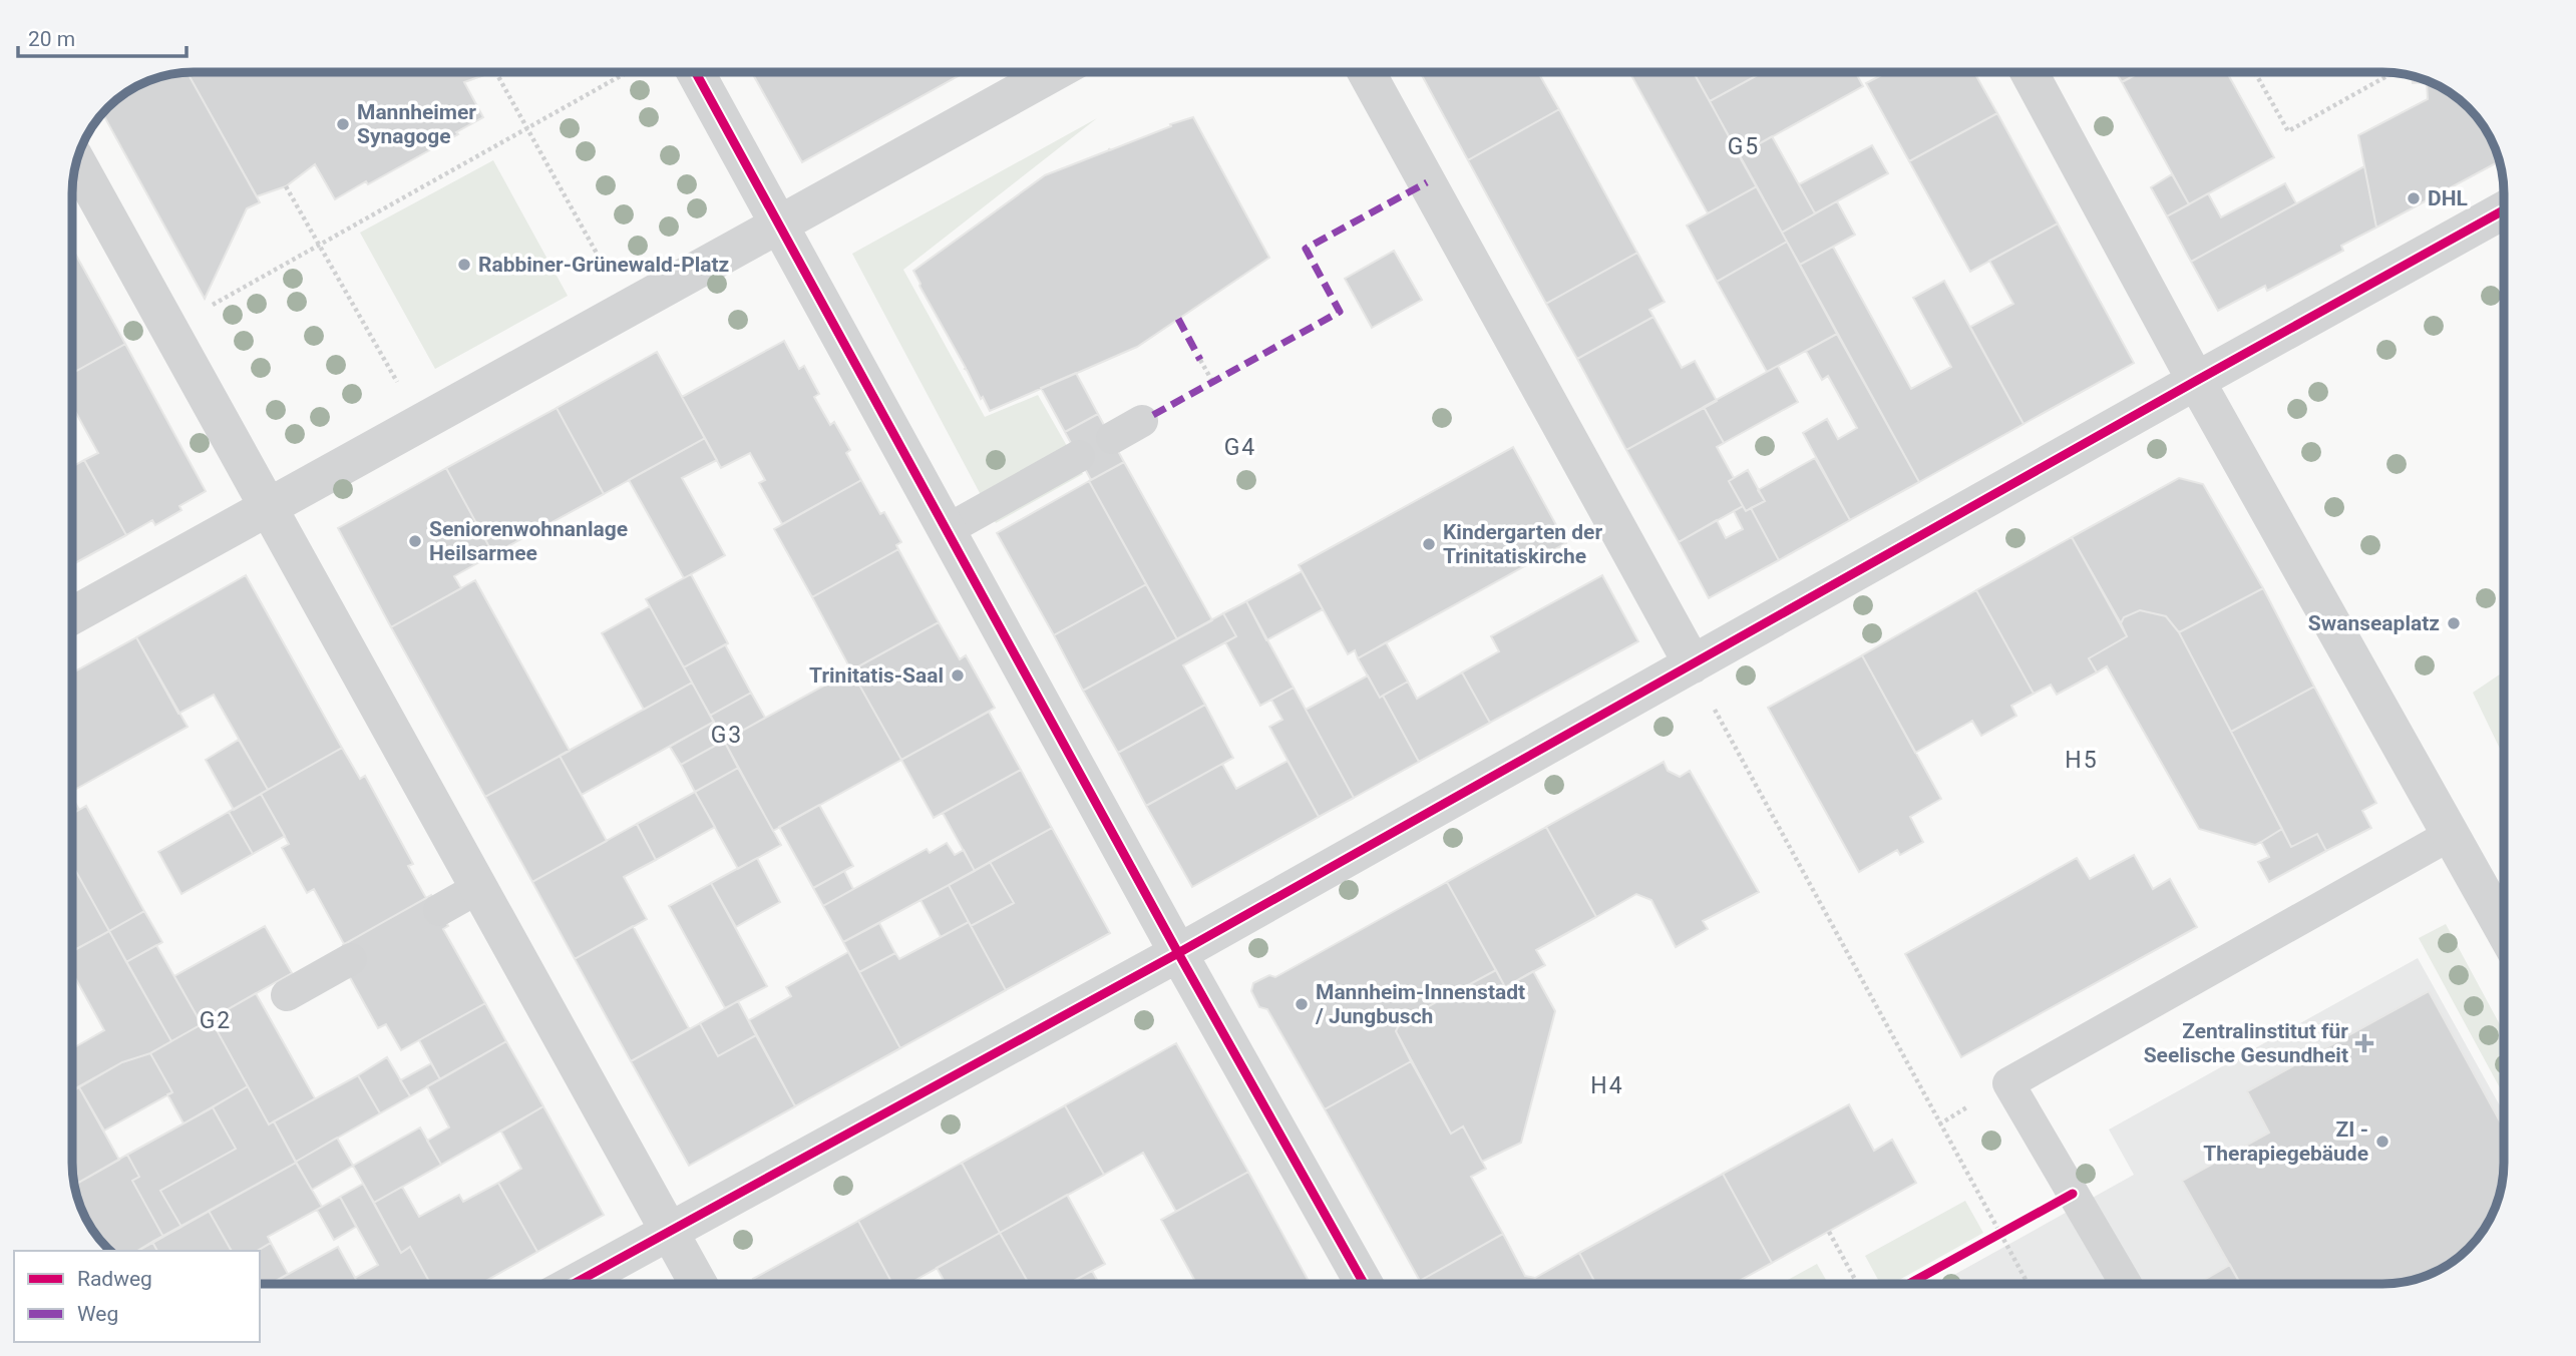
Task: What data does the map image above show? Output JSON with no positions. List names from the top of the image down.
{
  "districts": [
    "G5",
    "G4",
    "G3",
    "H5",
    "G2",
    "H4"
  ],
  "places": {
    "other": [
      "Mannheimer Synagoge",
      "DHL",
      "Rabbiner-Grünewald-Platz",
      "Seniorenwohnanlage Heilsarmee",
      "Kindergarten der Trinitatiskirche",
      "Swanseaplatz",
      "Trinitatis-Saal",
      "Mannheim-Innenstadt / Jungbusch",
      "ZI - Therapiegebäude"
    ],
    "health": ["Zentralinstitut für Seelische Gesundheit"]
  },
  "legend": ["Radweg", "Weg"],
  "scale_bar": "20 m"
}
